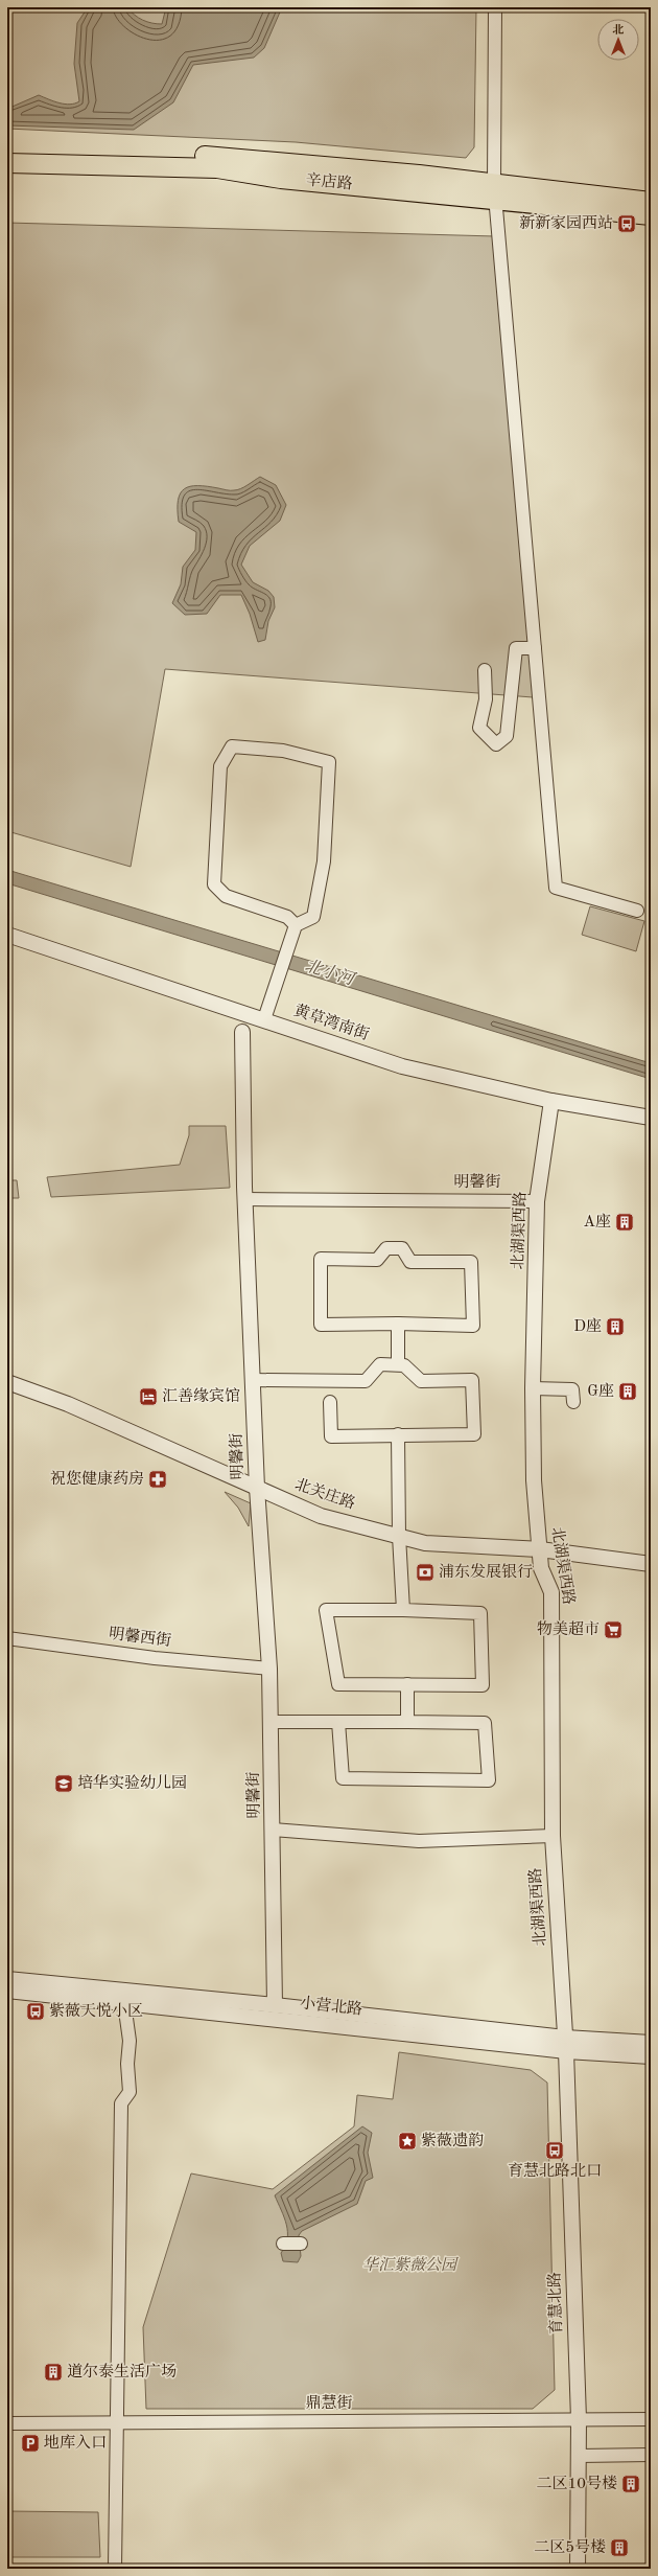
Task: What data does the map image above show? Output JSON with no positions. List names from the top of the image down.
{
  "streets": {
    "main road": ["辛店路"],
    "street": [
      "黄草湾南街",
      "明馨街",
      "北湖渠西路",
      "北关庄路",
      "明馨西街",
      "小营北路",
      "育慧北路",
      "鼎慧街"
    ]
  },
  "crossings": [
    ["黄草湾南街", "北湖渠西路"],
    ["明馨街", "北湖渠西路"],
    ["明馨街", "北关庄路"],
    ["明馨街", "明馨西街"],
    ["明馨街", "小营北路"],
    ["北湖渠西路", "北关庄路"],
    ["北湖渠西路", "小营北路"],
    ["北湖渠西路", "育慧北路"],
    ["小营北路", "育慧北路"],
    ["育慧北路", "鼎慧街"]
  ],
  "water": ["北小河"],
  "parks": ["华汇紫薇公园"],
  "places": {
    "bus stop": ["新新家园西站", "紫薇天悦小区", "育慧北路北口"],
    "building": [
      "A座",
      "D座",
      "G座",
      "道尔泰生活广场",
      "二区10号楼",
      "二区5号楼"
    ],
    "hotel": ["汇善缘宾馆"],
    "pharmacy": ["祝您健康药房"],
    "bank": ["浦东发展银行"],
    "supermarket": ["物美超市"],
    "school or university": ["培华实验幼儿园"],
    "place": ["紫薇遗韵"],
    "parking": ["地库入口"]
  },
  "north": "top"
}
